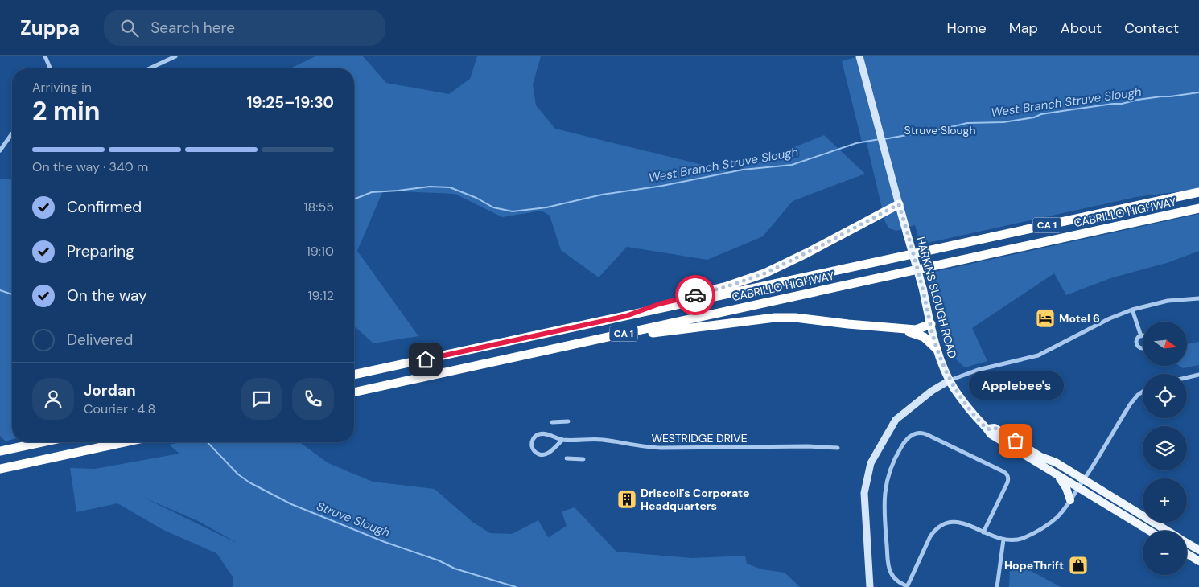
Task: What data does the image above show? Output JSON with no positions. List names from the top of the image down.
{
  "streets": {
    "highway": ["CABRILLO HIGHWAY", "CA 1"],
    "main road": ["HARKINS SLOUGH ROAD"],
    "street": ["WESTRIDGE DRIVE"]
  },
  "water": ["West Branch Struve Slough", "Struve Slough"],
  "parks": ["Struve Slough"],
  "places": {
    "hotel": ["Motel 6"],
    "other": ["Applebee's"],
    "building": ["Driscoll's Corporate Headquarters"],
    "shop": ["HopeThrift"]
  },
  "north": "right",
  "page": {
    "header": "Zuppa",
    "search": "Search here",
    "nav": [
      "Home",
      "Map",
      "About",
      "Contact"
    ],
    "heading": ["2 min", "Arriving in", "19:25–19:30"],
    "panel": ["Jordan", "Courier · 4.8"],
    "bar": "On the way · 340 m",
    "list": [
      ["Confirmed", "18:55"],
      ["Preparing", "19:10"],
      ["On the way", "19:12"],
      "Delivered"
    ],
    "map_buttons": ["+", "−"],
    "bubble": "Applebee's"
  }
}
